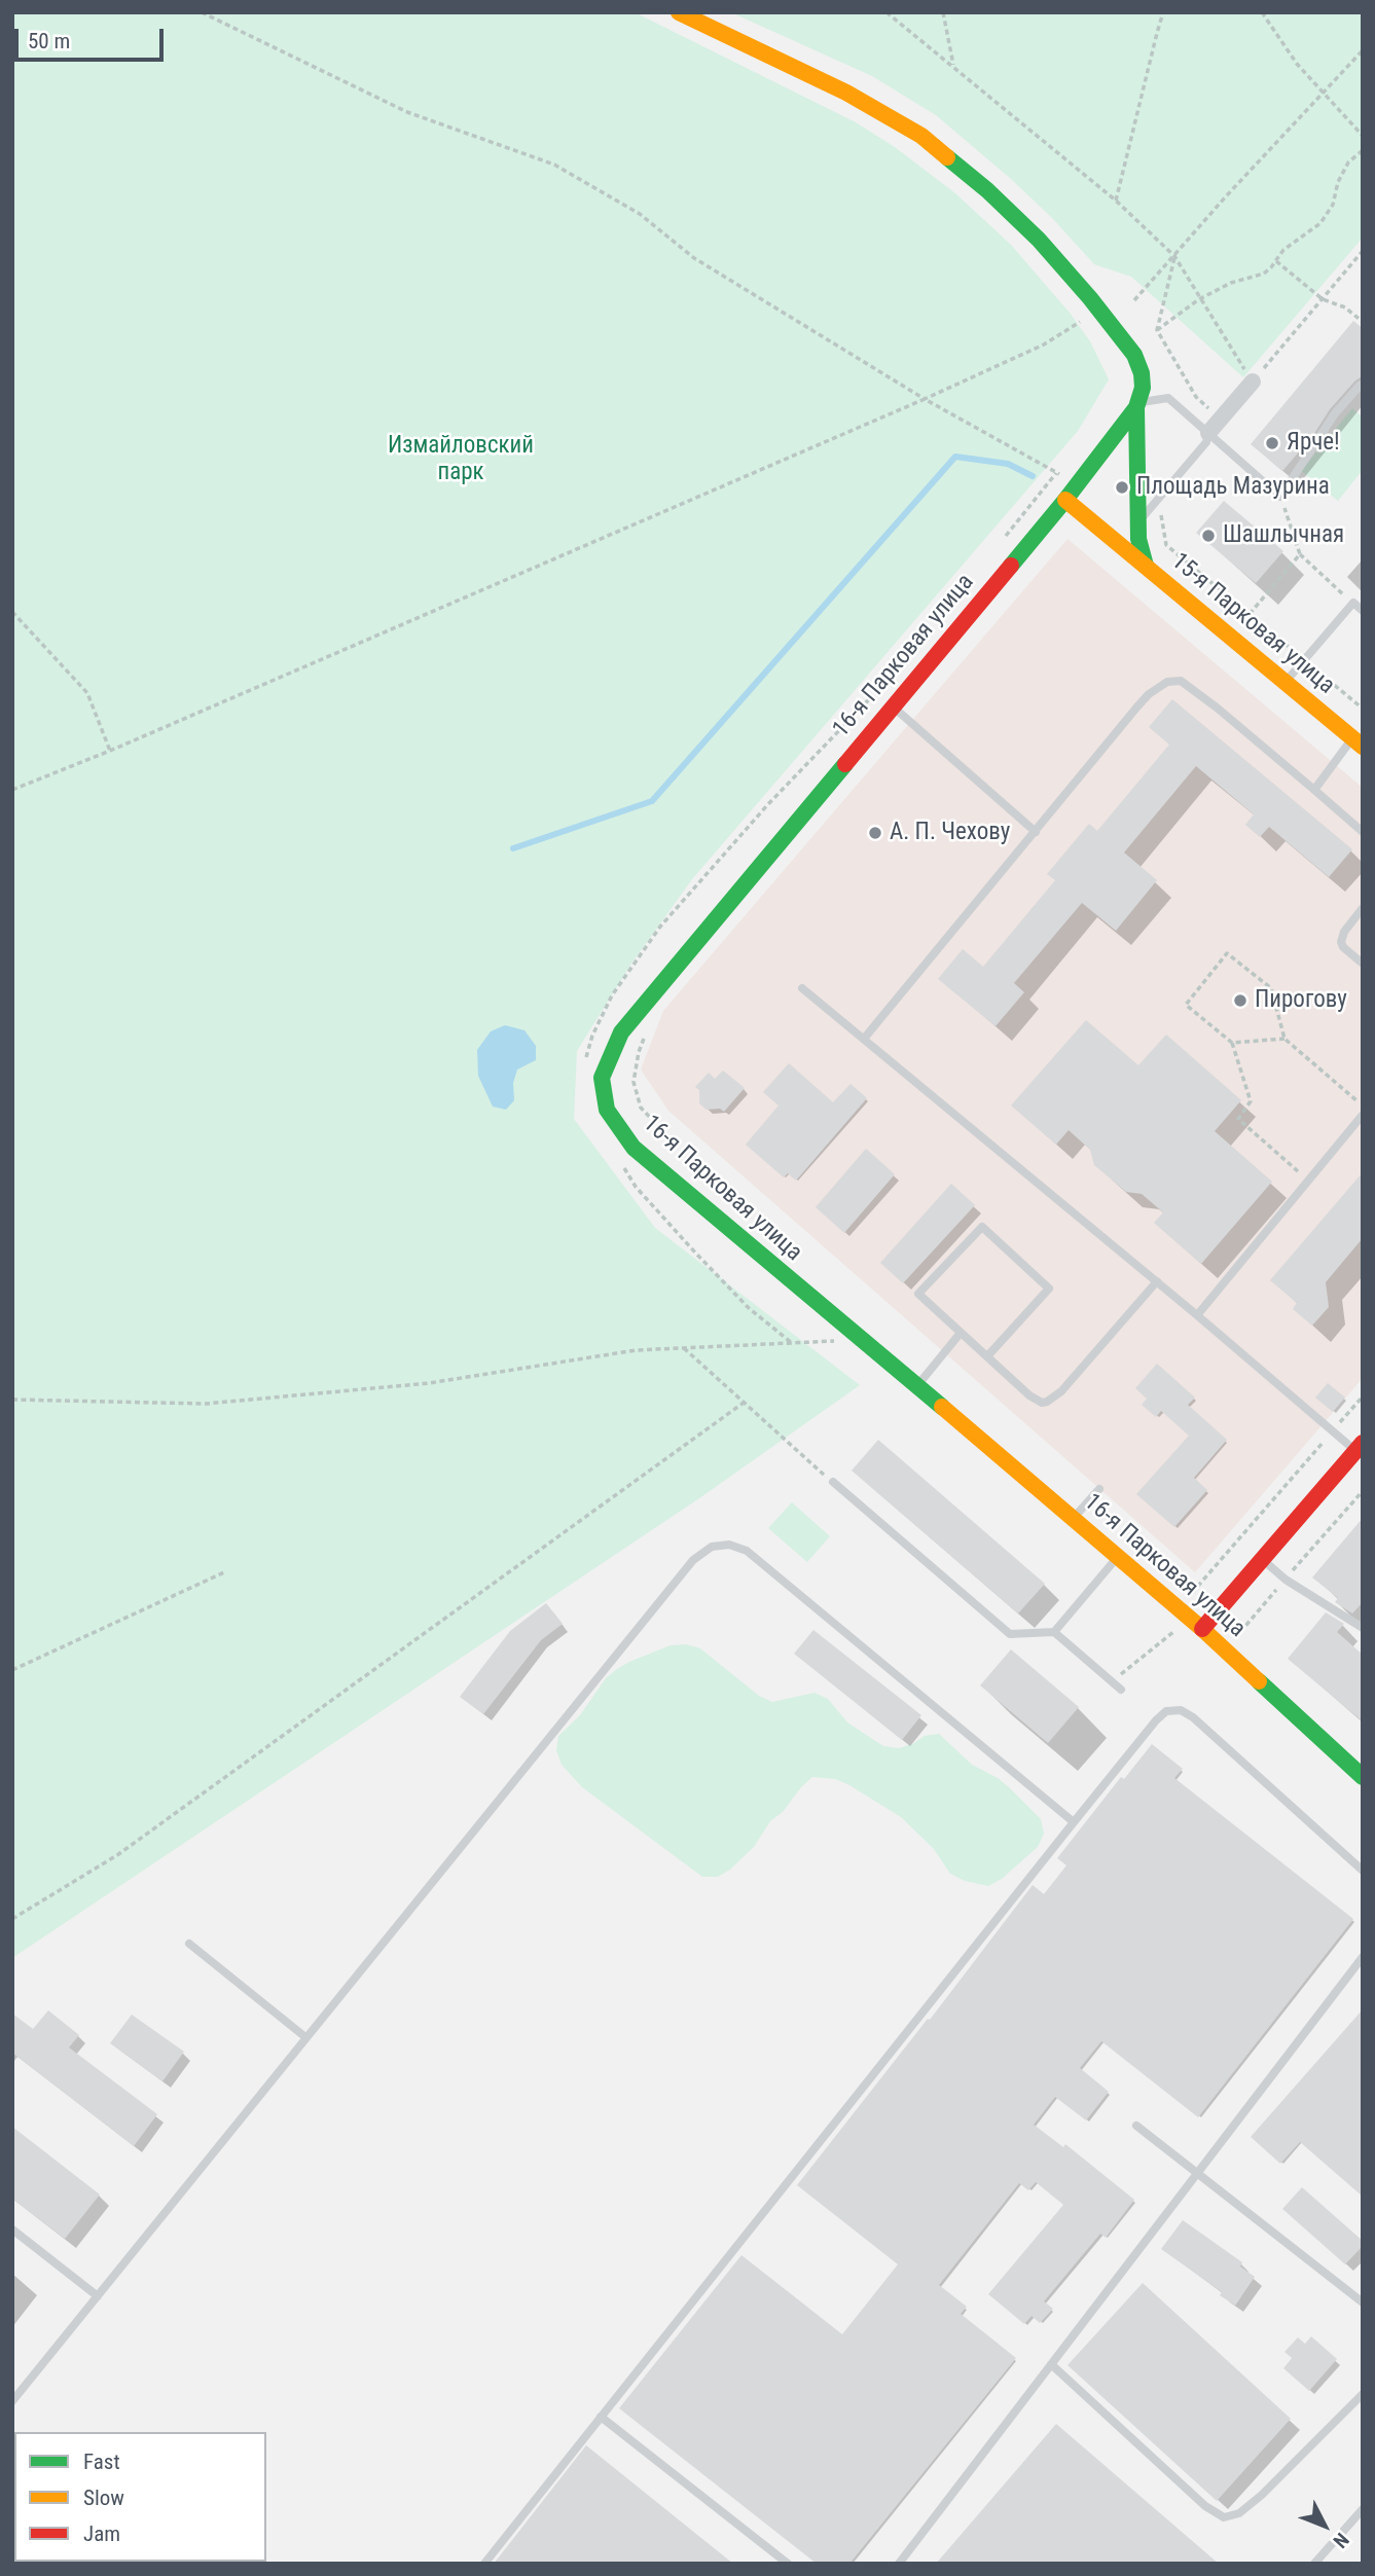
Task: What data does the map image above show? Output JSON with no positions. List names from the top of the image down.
{
  "streets": {
    "main road": ["15-я Парковая улица", "16-я Парковая улица"]
  },
  "crossings": [
    ["15-я Парковая улица", "16-я Парковая улица"]
  ],
  "parks": ["Измайловский парк"],
  "places": [
    "Ярче!",
    "Площадь Мазурина",
    "Шашлычная",
    "А. П. Чехову",
    "Пирогову"
  ],
  "legend": ["Fast", "Slow", "Jam"],
  "scale_bar": "50 m",
  "north": "bottom right"
}
